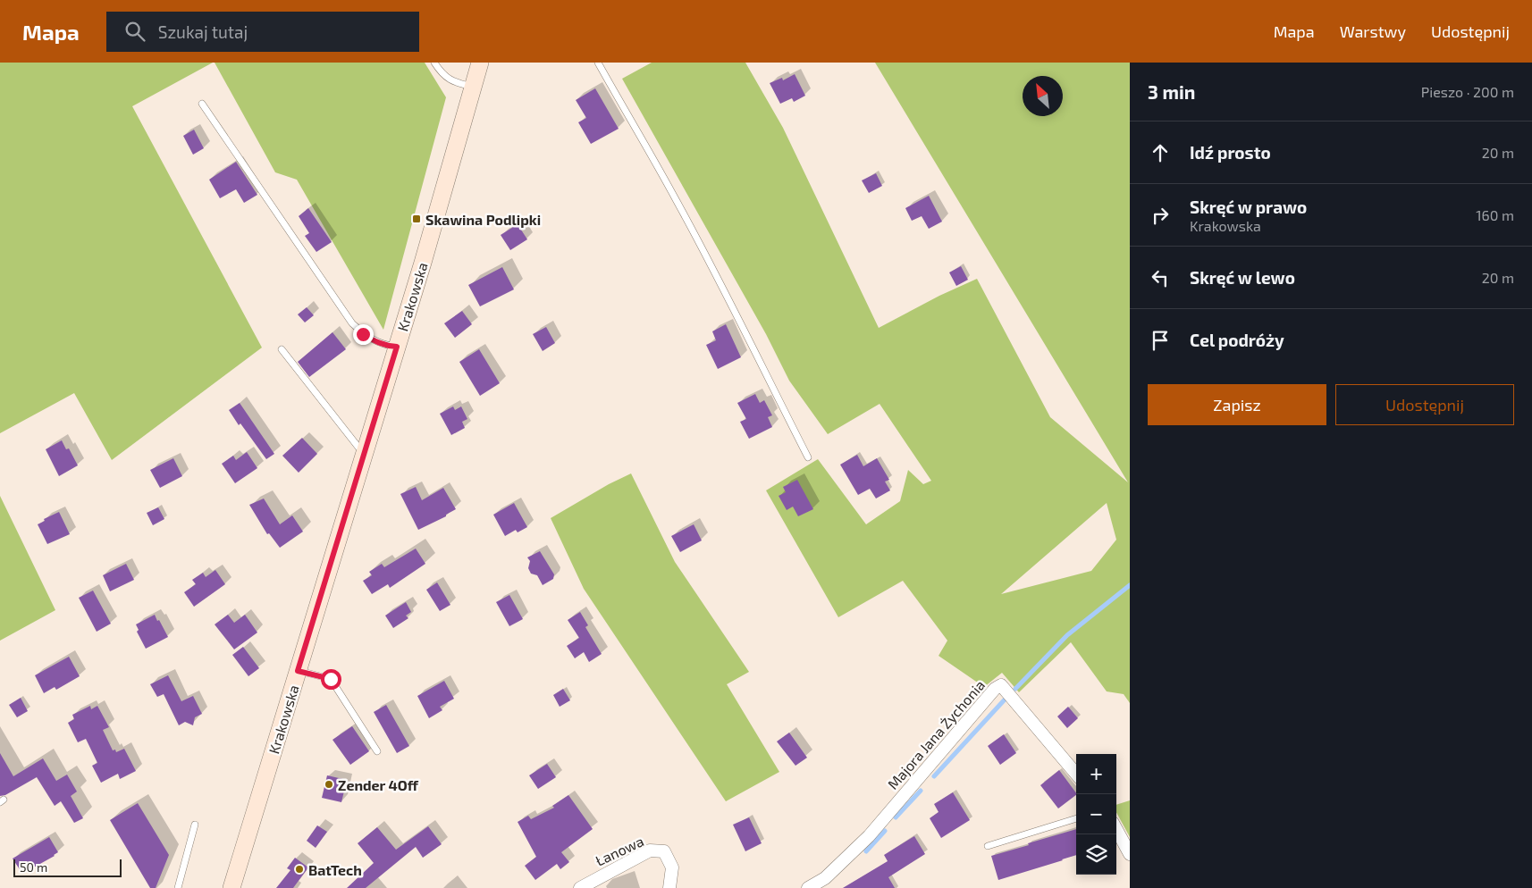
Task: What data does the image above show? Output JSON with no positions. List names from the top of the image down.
{
  "streets": {
    "main road": ["Krakowska"],
    "street": ["Majora Jana Żychonia", "Łanowa"]
  },
  "places": {
    "transit": ["Skawina Podlipki"],
    "other": ["Zender 4Off", "BatTech"]
  },
  "scale_bar": "50 m",
  "north": "top left",
  "page": {
    "header": "Mapa",
    "search": "Szukaj tutaj",
    "nav": ["Mapa", "Warstwy", "Udostępnij"],
    "heading": ["3 min", "Pieszo · 200 m"],
    "list": [
      ["Idź prosto", "20 m"],
      ["Skręć w prawo", "Krakowska", "160 m"],
      ["Skręć w lewo", "20 m"],
      "Cel podróży"
    ],
    "buttons": ["Zapisz", "Udostępnij"],
    "map_buttons": ["+", "−"],
    "scale": "50 m"
  }
}
